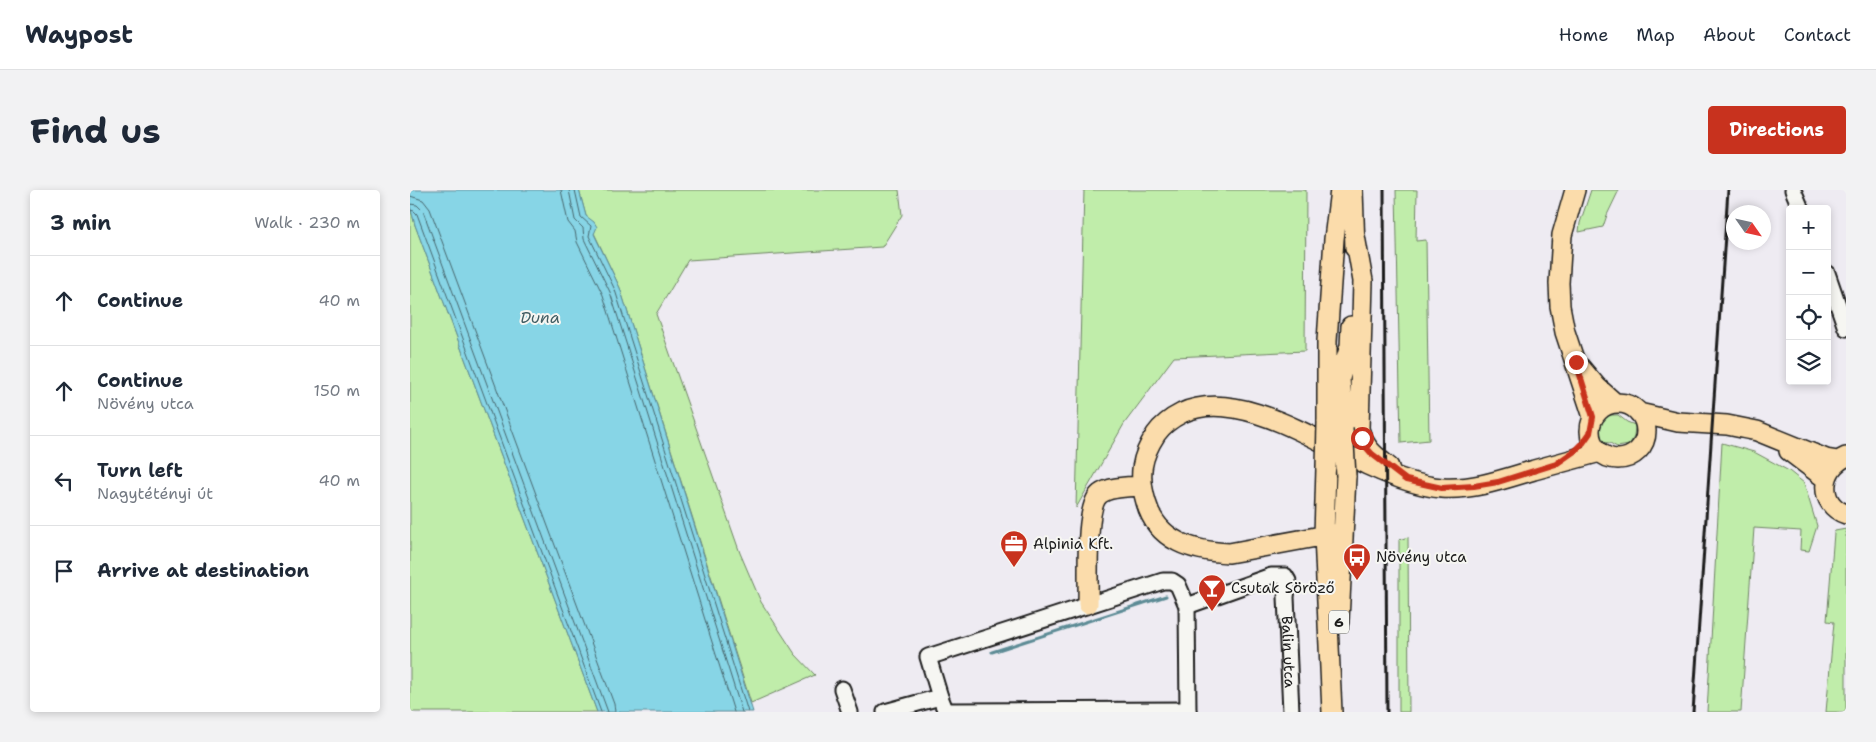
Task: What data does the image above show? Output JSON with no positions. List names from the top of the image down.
{
  "streets": {
    "main road": ["6"],
    "street": ["Balin utca"]
  },
  "water": ["Duna"],
  "places": {
    "office": ["Alpinia Kft."],
    "bus stop": ["Növény utca"],
    "bar": ["Csutak Söröző"]
  },
  "north": "bottom right",
  "page": {
    "header": "Waypost",
    "nav": [
      "Home",
      "Map",
      "About",
      "Contact"
    ],
    "buttons": "Directions",
    "title": "Find us",
    "heading": ["3 min", "Walk · 230 m"],
    "map_buttons": ["+", "−"],
    "list": [
      ["Continue", "40 m"],
      ["Continue", "Növény utca", "150 m"],
      ["Turn left", "Nagytétényi út", "40 m"],
      "Arrive at destination"
    ]
  }
}
